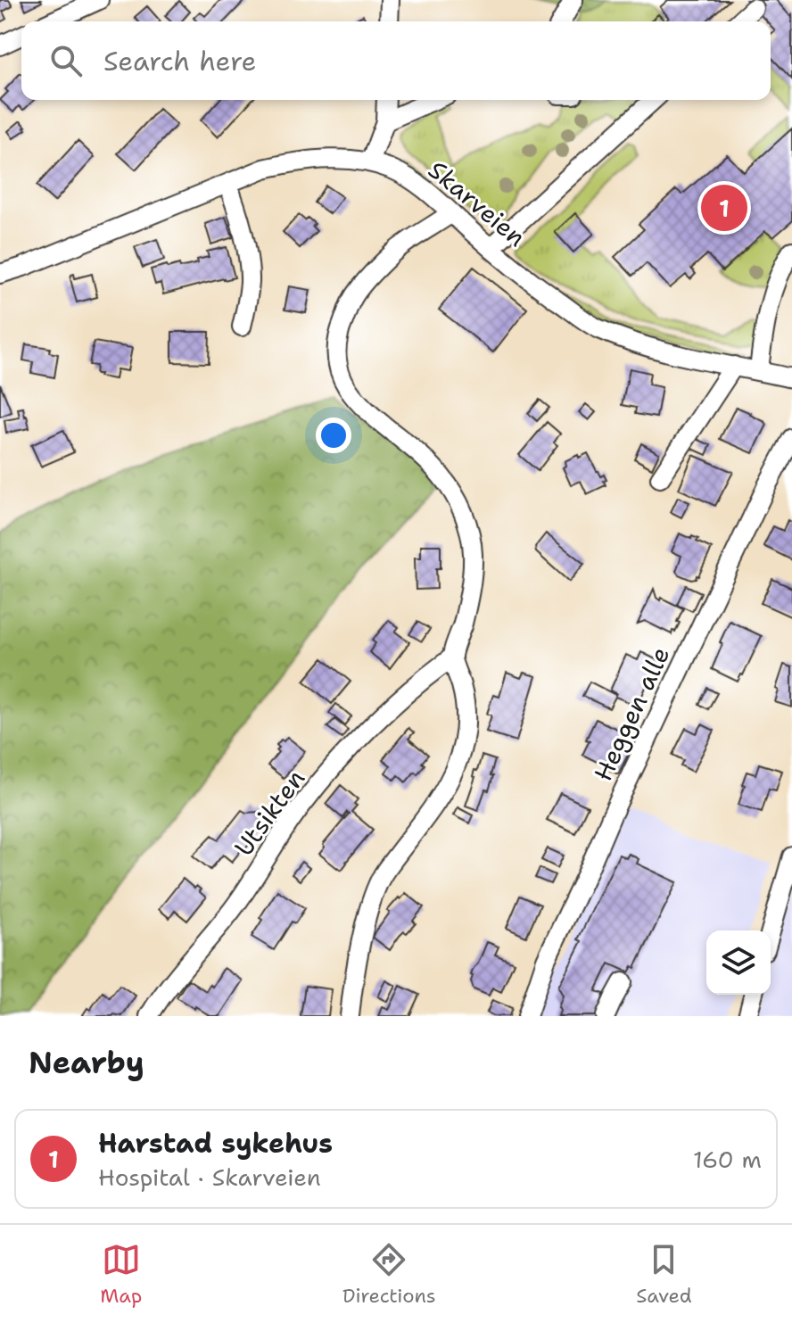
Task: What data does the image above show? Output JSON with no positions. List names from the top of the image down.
{
  "streets": {
    "street": ["Skarveien", "Heggen alle", "Utsikten"]
  },
  "page": {
    "search": "Search here",
    "pins": "1",
    "heading": "Nearby",
    "list": [
      {
        "mark": "1",
        "name": "Harstad sykehus",
        "note": "Hospital · Skarveien",
        "value": "160 m"
      }
    ],
    "nav": ["Map", "Directions", "Saved"]
  }
}
